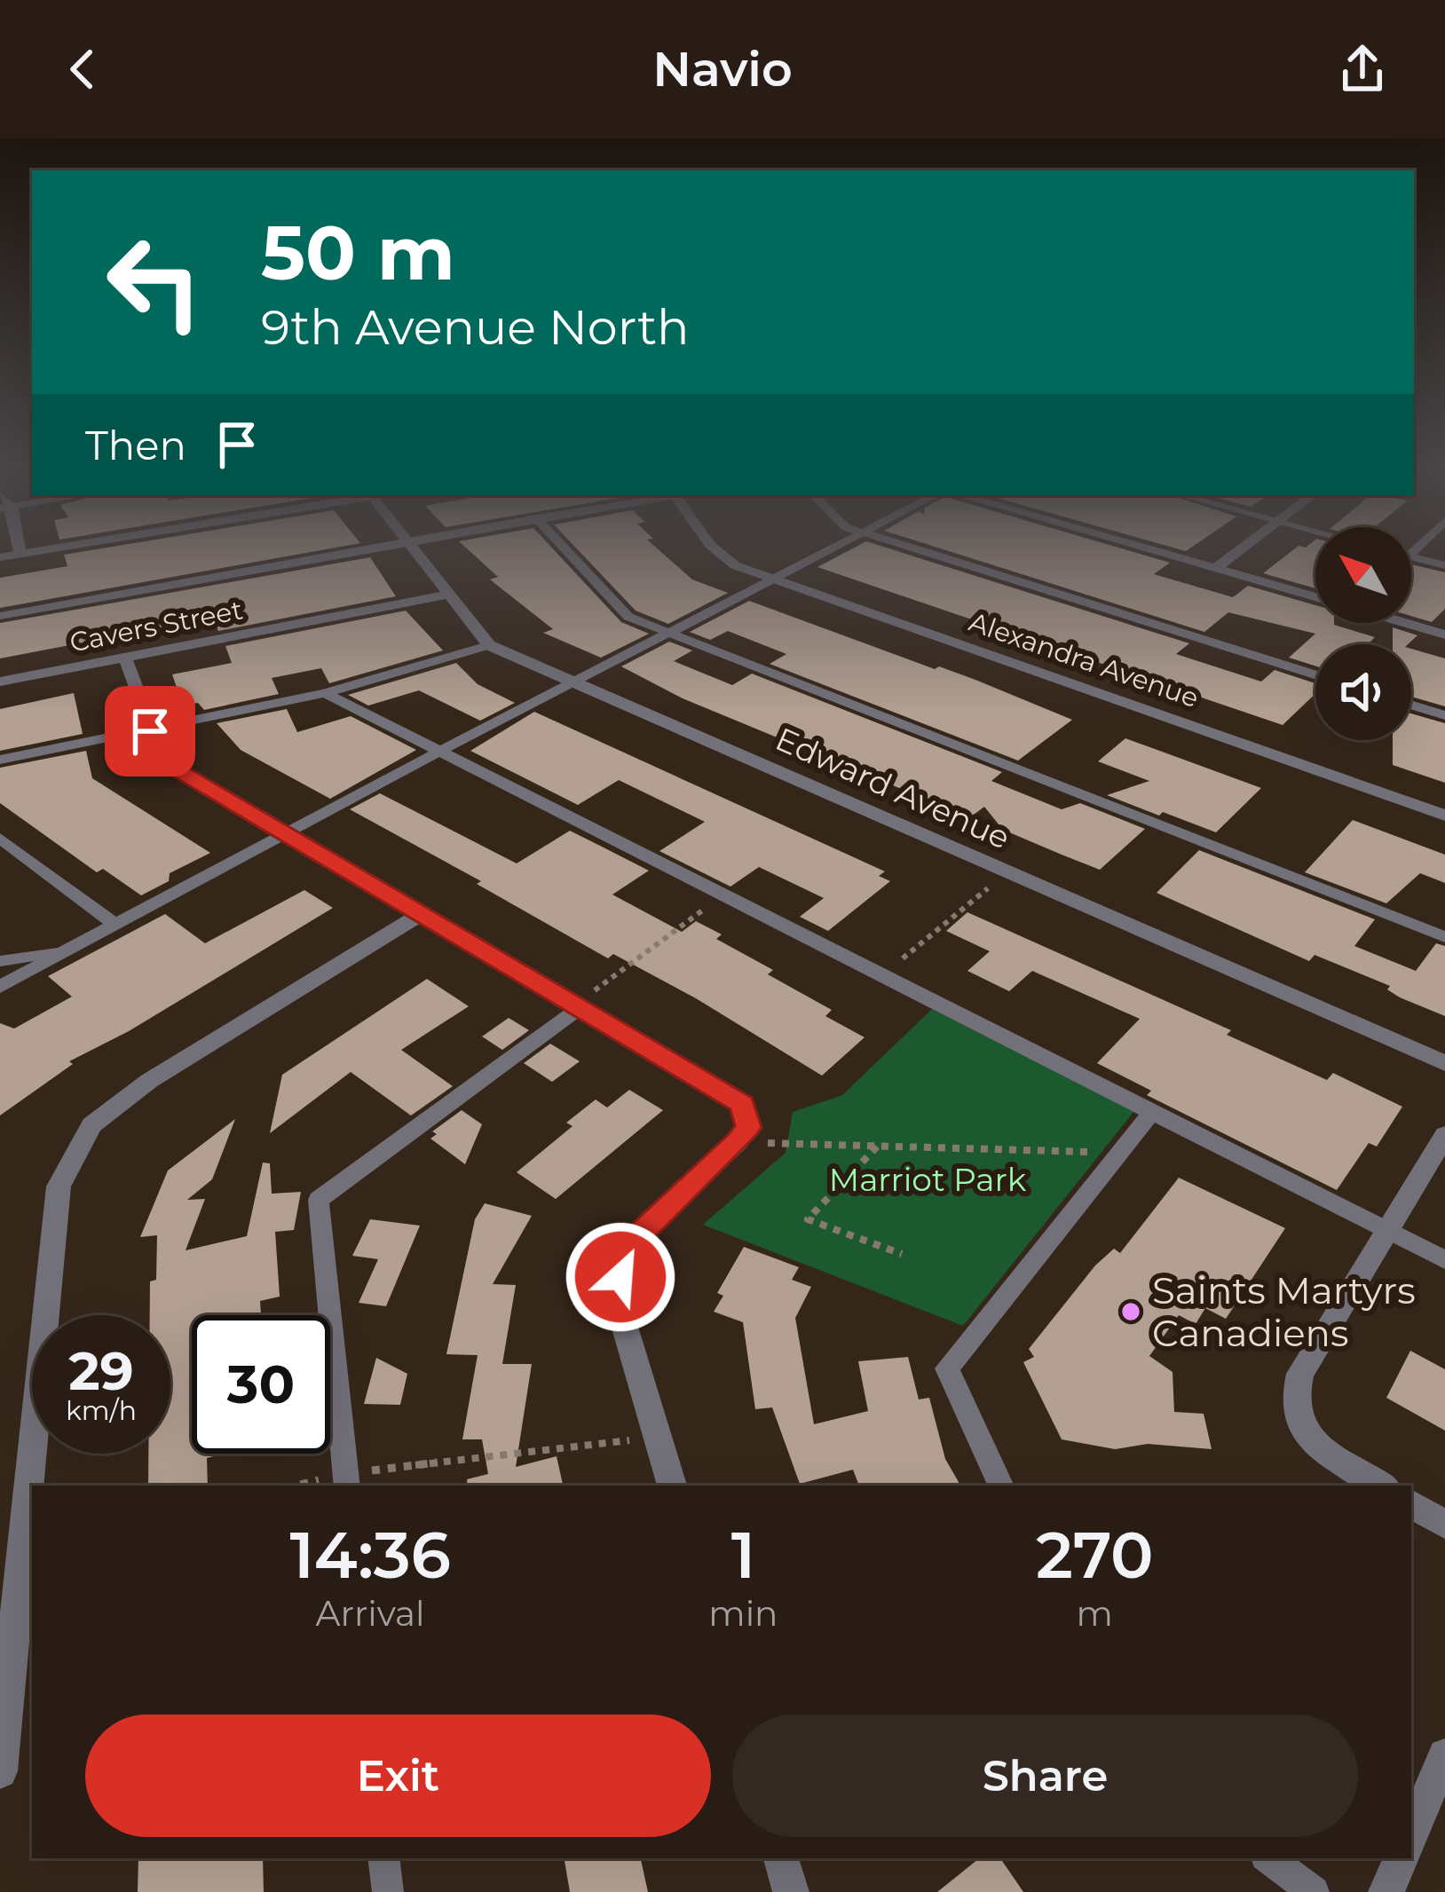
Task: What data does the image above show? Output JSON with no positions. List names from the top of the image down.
{
  "streets": {
    "street": ["Cavers Street", "Alexandra Avenue", "Edward Avenue"]
  },
  "crossings": [
    ["Cavers Street", "Edward Avenue"]
  ],
  "parks": ["Marriot Park"],
  "places": ["Saints Martyrs Canadiens"],
  "north": "top left",
  "page": {
    "header": "Navio",
    "turn": ["50 m", "9th Avenue North"],
    "then": "Then",
    "speed": "29 km/h",
    "limit": "30",
    "eta": [
      "14:36",
      "Arrival",
      "1",
      "min",
      "270",
      "m"
    ],
    "buttons": ["Exit", "Share"]
  }
}
